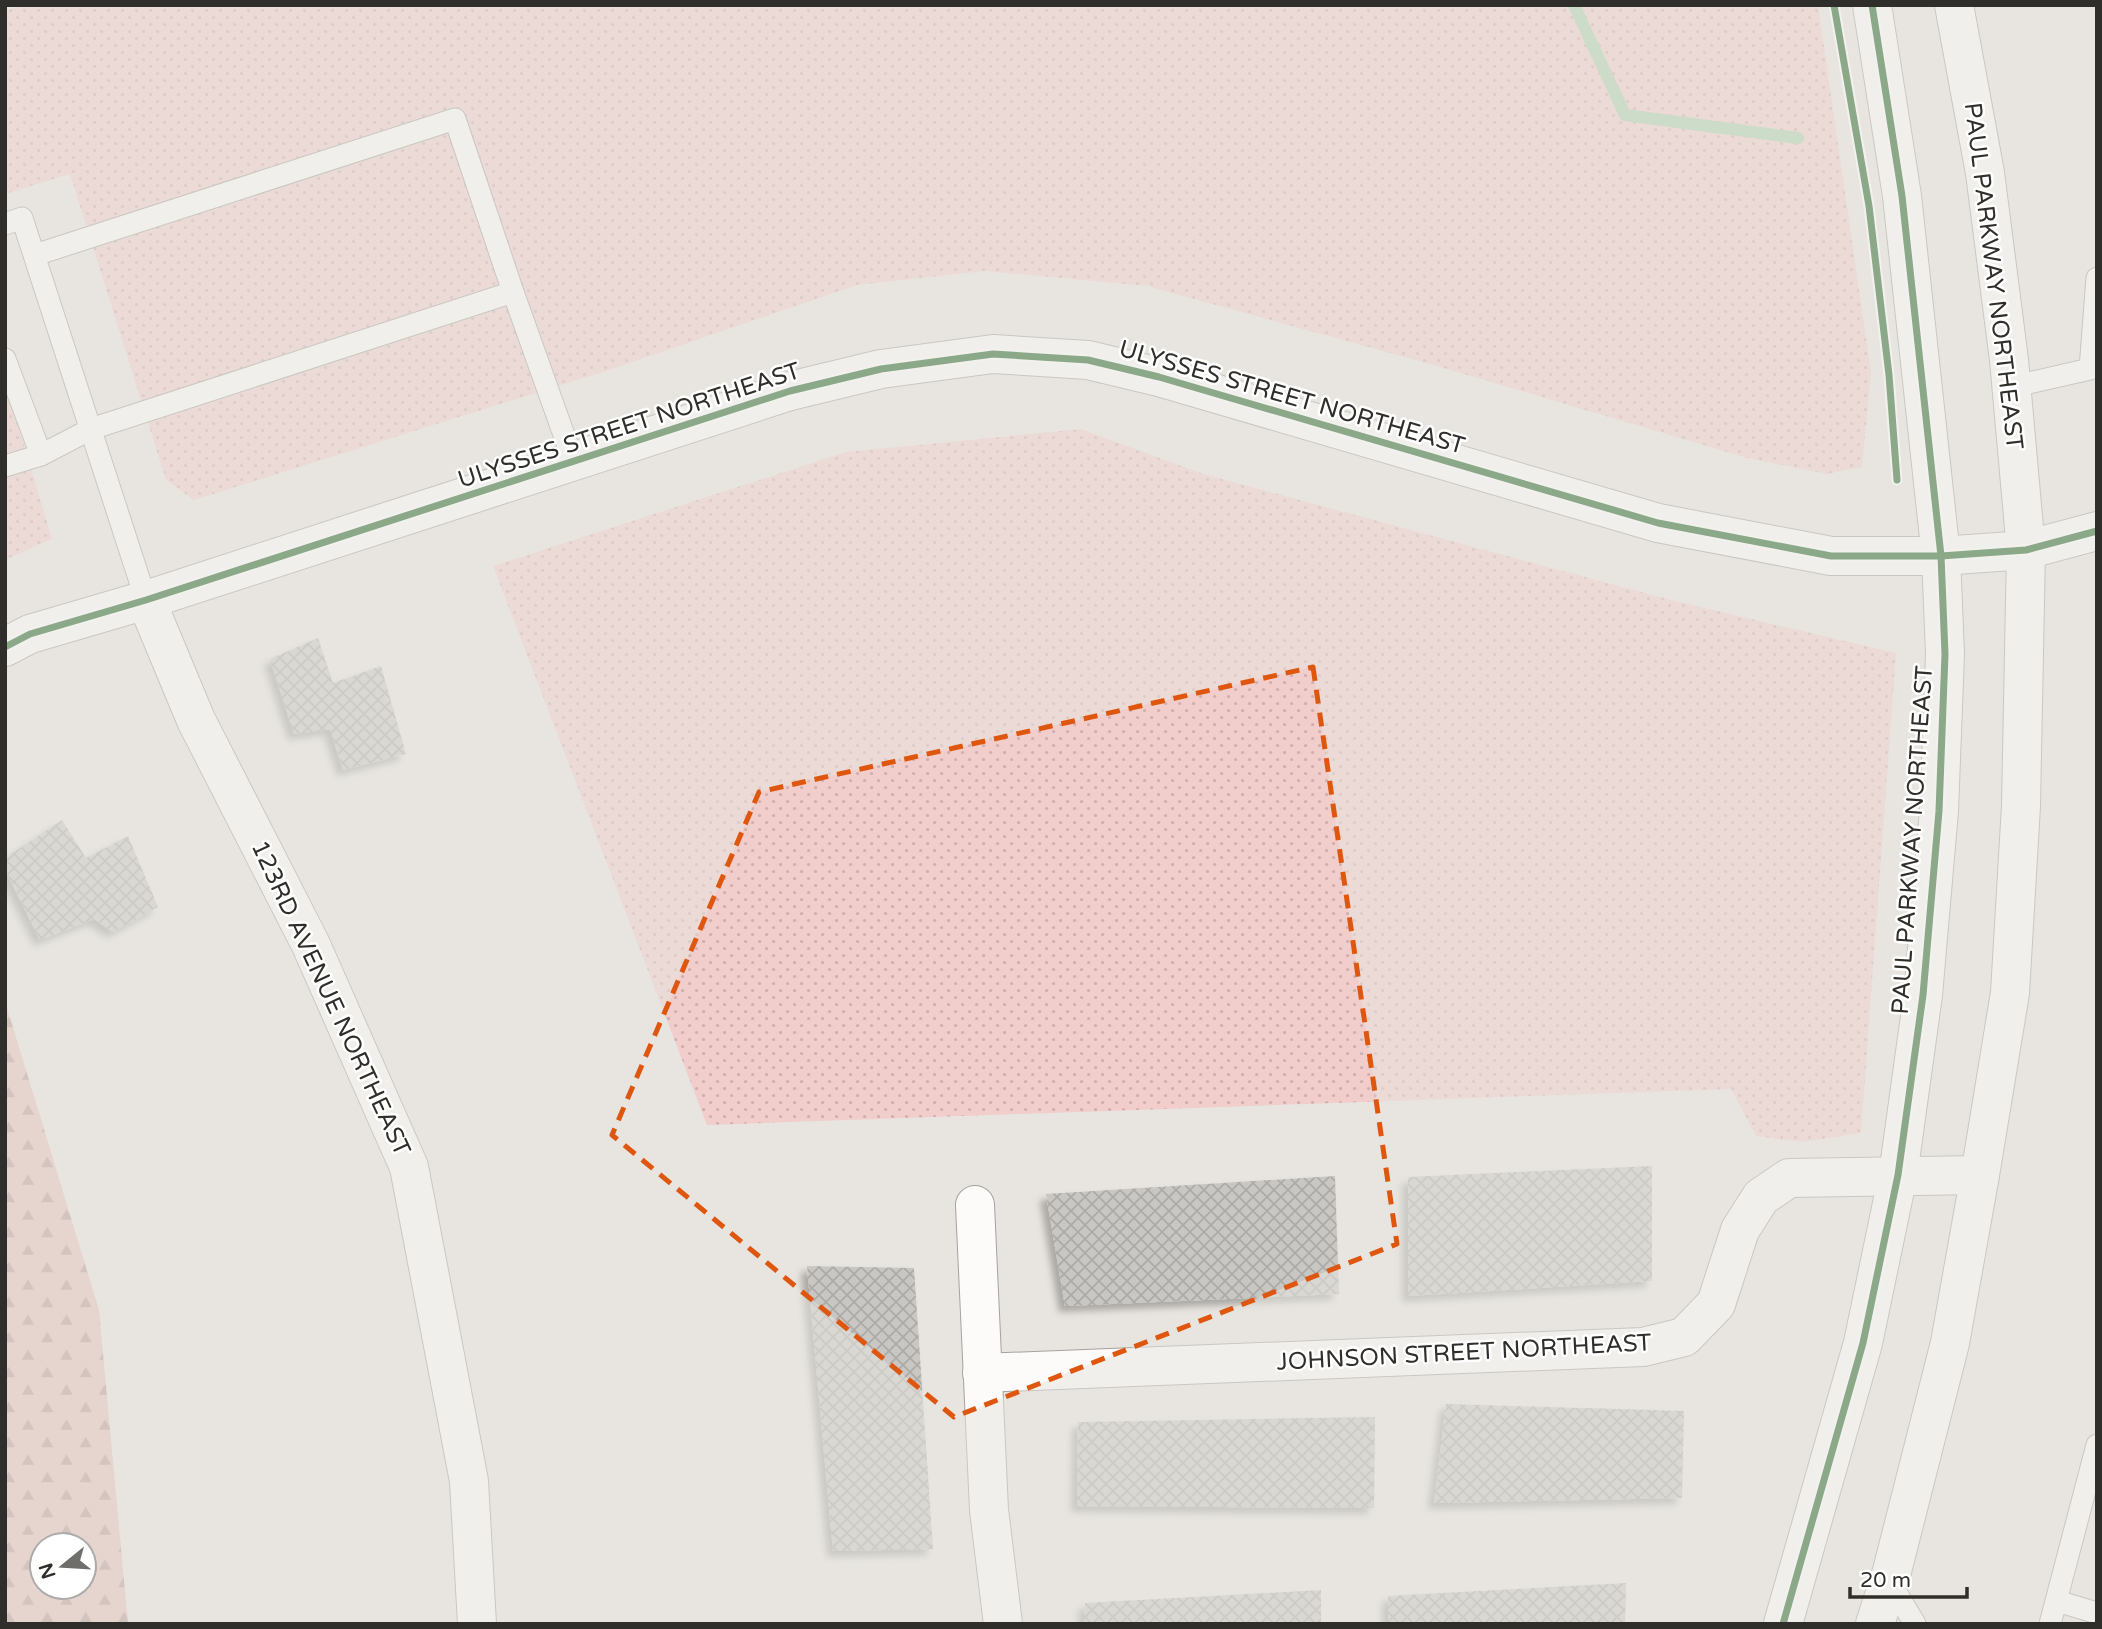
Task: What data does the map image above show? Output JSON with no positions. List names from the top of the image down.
{
  "streets": {
    "street": [
      "PAUL PARKWAY NORTHEAST",
      "ULYSSES STREET NORTHEAST",
      "123RD AVENUE NORTHEAST",
      "JOHNSON STREET NORTHEAST"
    ]
  },
  "crossings": [
    ["PAUL PARKWAY NORTHEAST", "ULYSSES STREET NORTHEAST"],
    ["PAUL PARKWAY NORTHEAST", "JOHNSON STREET NORTHEAST"],
    ["ULYSSES STREET NORTHEAST", "123RD AVENUE NORTHEAST"]
  ],
  "scale_bar": "20 m",
  "north": "left"
}
